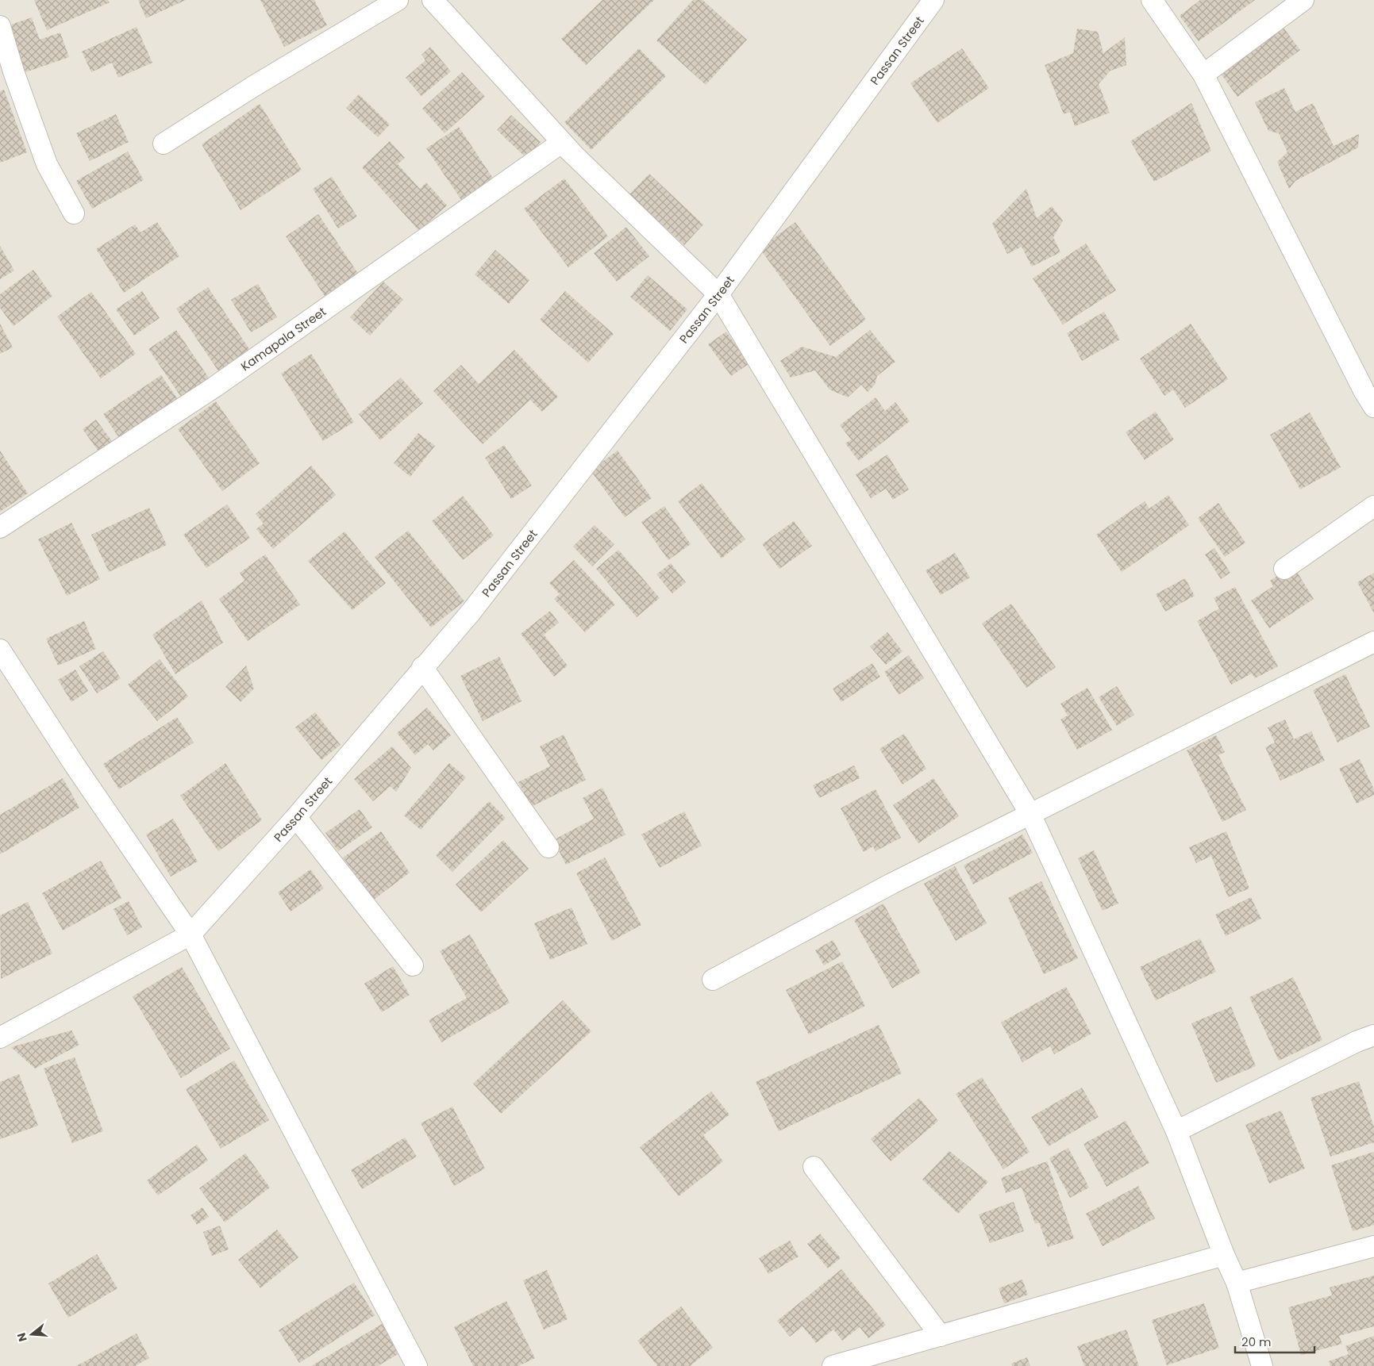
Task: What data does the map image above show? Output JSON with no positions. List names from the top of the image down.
{
  "streets": {
    "street": ["Passan Street", "Kamapala Street"]
  },
  "crossings": [
    ["Passan Street", "Kamapala Street"]
  ],
  "scale_bar": "20 m",
  "north": "left"
}
